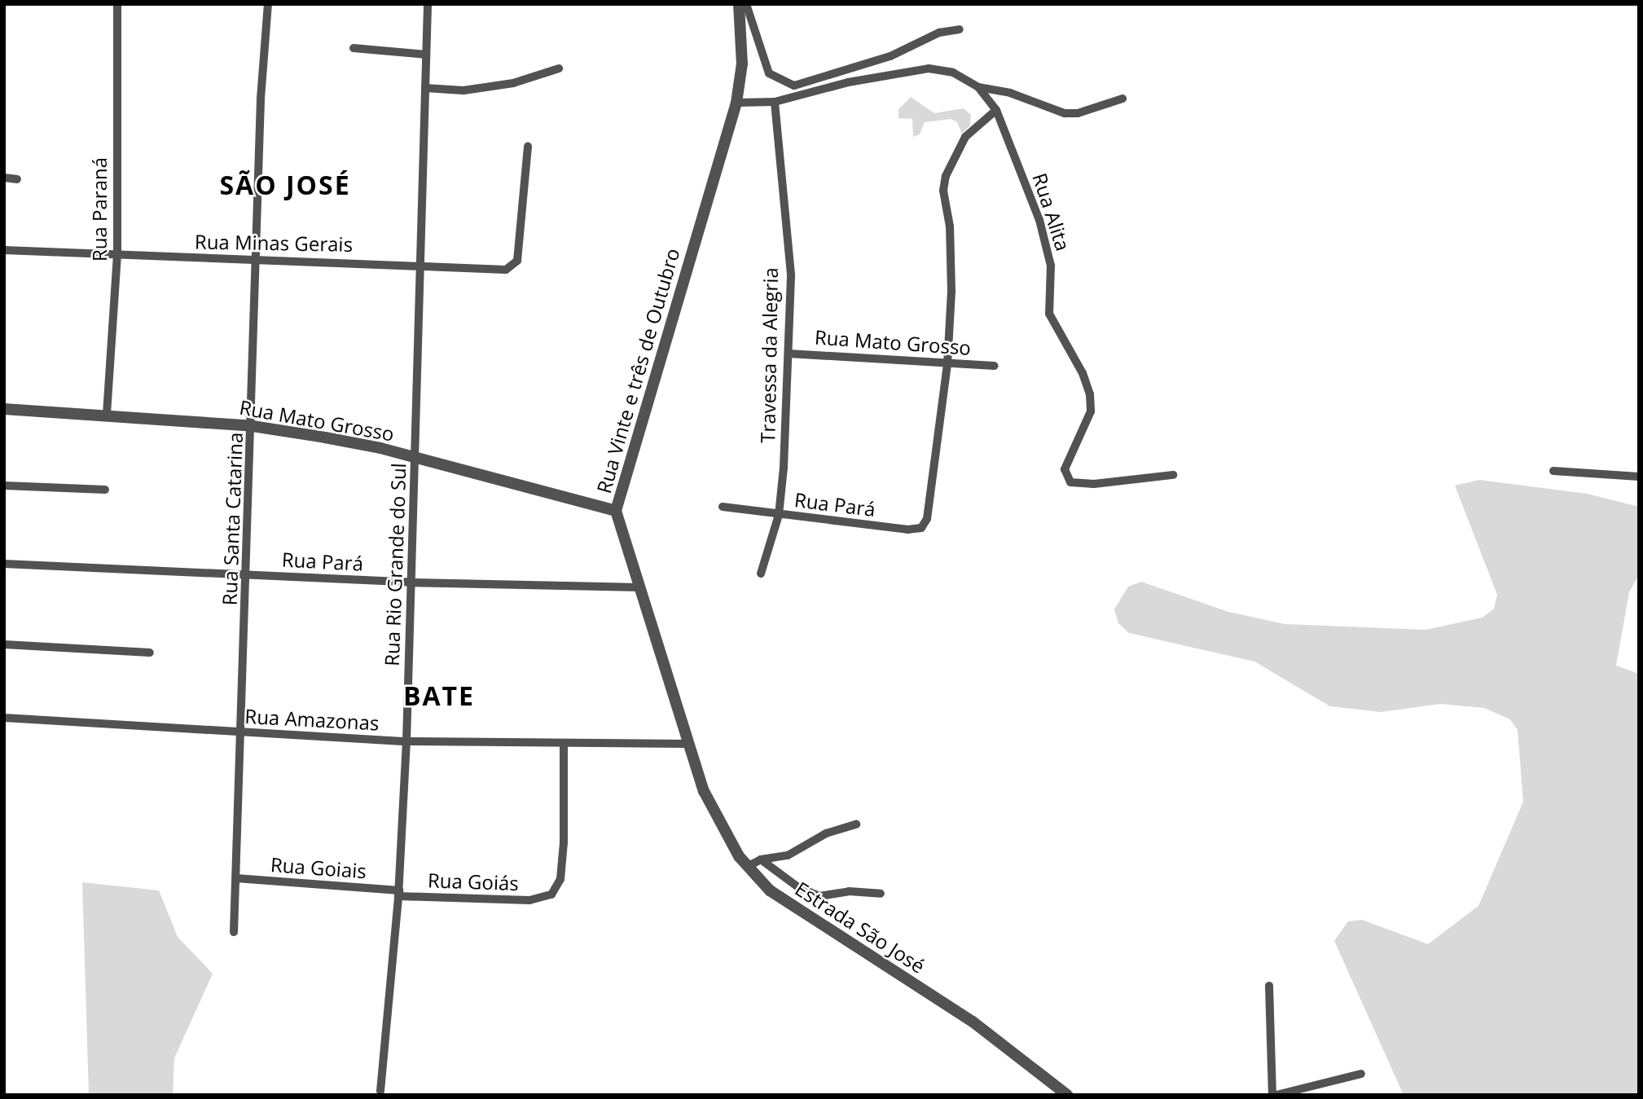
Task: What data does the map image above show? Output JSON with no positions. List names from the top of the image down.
{
  "streets": {
    "street": [
      "Rua Paraná",
      "Rua Alita",
      "Rua Minas Gerais",
      "Rua Mato Grosso",
      "Travessa da Alegria",
      "Rua Vinte e três de Outubro",
      "Rua Pará",
      "Rua Santa Catarina",
      "Rua Rio Grande do Sul",
      "Rua Amazonas",
      "Rua Goiais",
      "Rua Goiás",
      "Estrada São José"
    ]
  },
  "crossings": [
    ["Rua Paraná", "Rua Minas Gerais"],
    ["Rua Paraná", "Rua Mato Grosso"],
    ["Rua Alita", "Travessa da Alegria"],
    ["Rua Alita", "Rua Vinte e três de Outubro"],
    ["Rua Minas Gerais", "Rua Santa Catarina"],
    ["Rua Minas Gerais", "Rua Rio Grande do Sul"],
    ["Rua Mato Grosso", "Travessa da Alegria"],
    ["Rua Mato Grosso", "Rua Vinte e três de Outubro"],
    ["Rua Mato Grosso", "Rua Pará"],
    ["Rua Mato Grosso", "Rua Santa Catarina"],
    ["Rua Mato Grosso", "Rua Rio Grande do Sul"],
    ["Travessa da Alegria", "Rua Pará"],
    ["Rua Vinte e três de Outubro", "Rua Pará"],
    ["Rua Vinte e três de Outubro", "Rua Amazonas"],
    ["Rua Vinte e três de Outubro", "Estrada São José"],
    ["Rua Pará", "Rua Santa Catarina"],
    ["Rua Pará", "Rua Rio Grande do Sul"],
    ["Rua Santa Catarina", "Rua Amazonas"],
    ["Rua Santa Catarina", "Rua Goiais"],
    ["Rua Rio Grande do Sul", "Rua Amazonas"],
    ["Rua Rio Grande do Sul", "Rua Goiais"],
    ["Rua Rio Grande do Sul", "Rua Goiás"],
    ["Rua Amazonas", "Rua Goiás"],
    ["Rua Amazonas", "Estrada São José"],
    ["Rua Goiais", "Rua Goiás"]
  ],
  "districts": ["SÃO JOSÉ", "BATE"]
}
